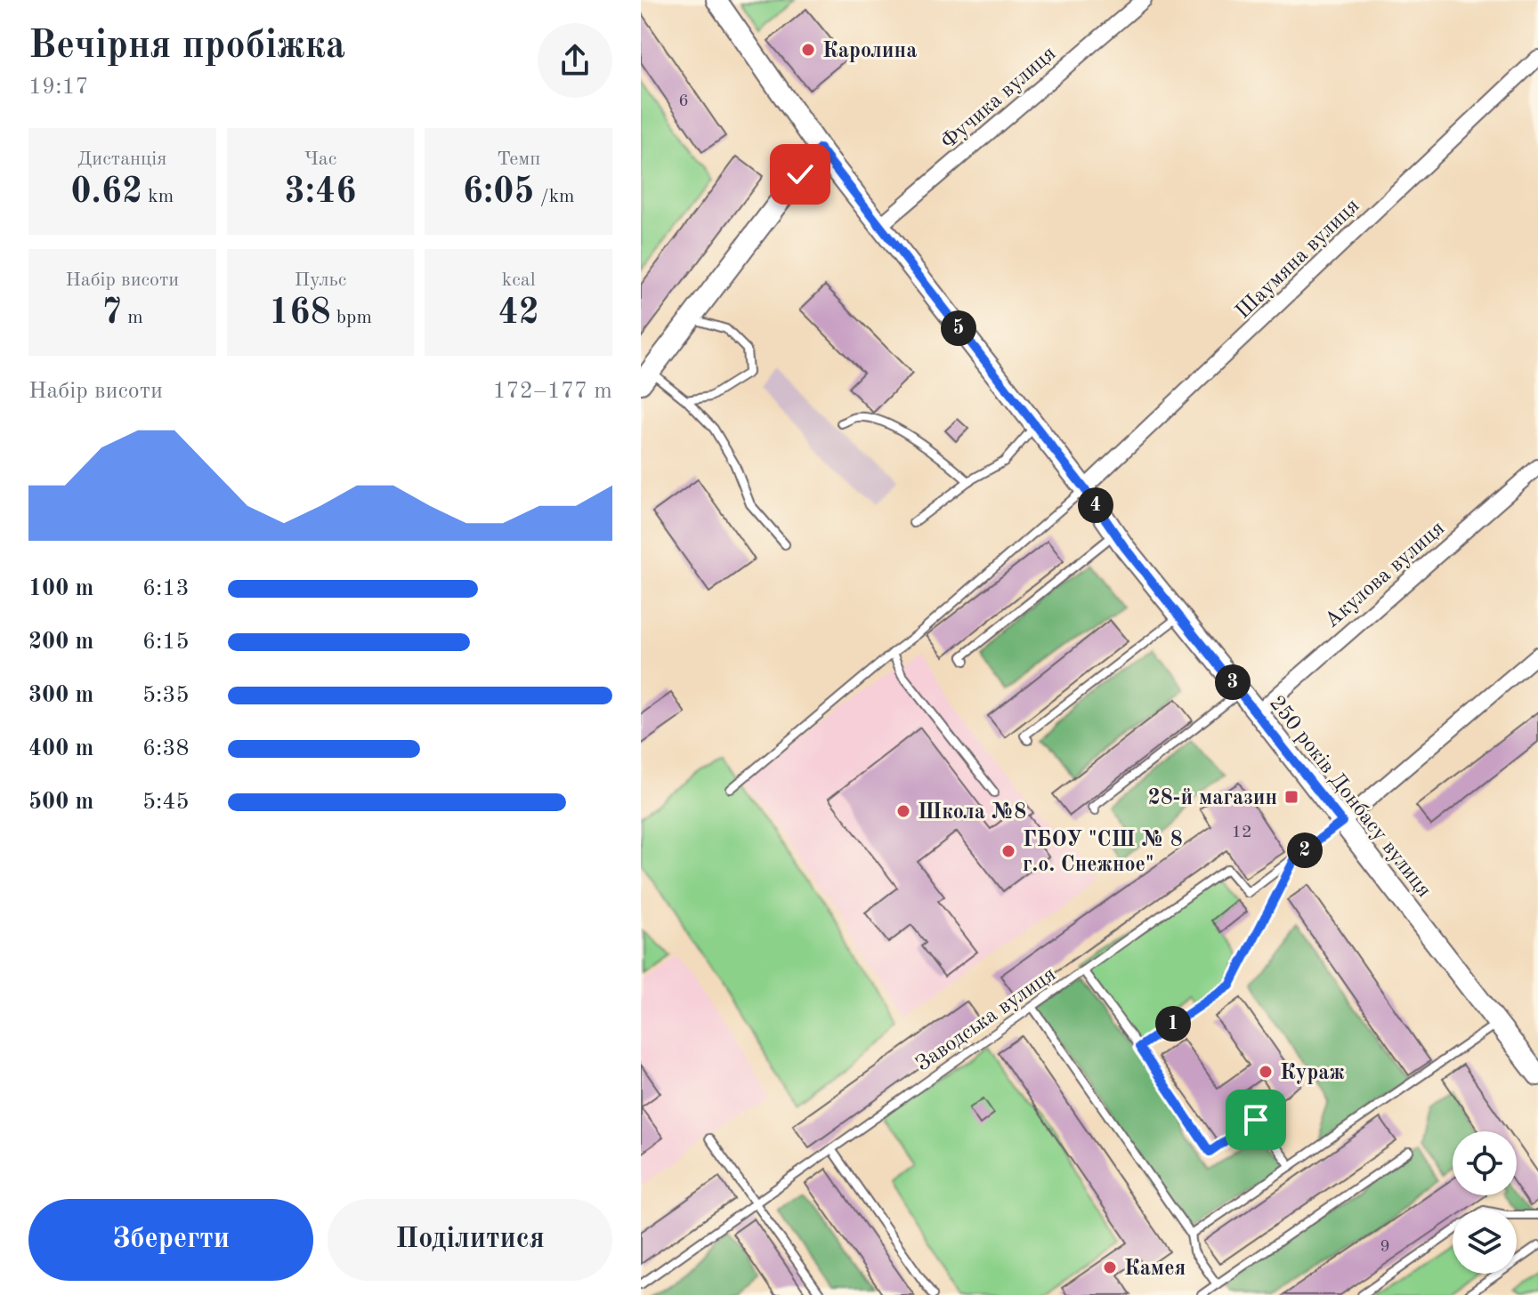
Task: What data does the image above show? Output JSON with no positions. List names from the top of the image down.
{
  "streets": {
    "street": [
      "Фучика вулиця",
      "Шаумяна вулиця",
      "Акулова вулиця",
      "250 років Донбасу вулиця"
    ],
    "lane": ["Заводська вулиця"]
  },
  "crossings": [
    ["Фучика вулиця", "250 років Донбасу вулиця"],
    ["Шаумяна вулиця", "250 років Донбасу вулиця"],
    ["Акулова вулиця", "250 років Донбасу вулиця"],
    ["250 років Донбасу вулиця", "Заводська вулиця"]
  ],
  "places": {
    "other": [
      "Каролина",
      "Школа №8",
      "ГБОУ \"СШ № 8 г.о. Снежное\"",
      "Кураж",
      "Камея"
    ],
    "transit": ["28-й магазин"]
  },
  "house_numbers": ["6", "12", "9"],
  "page": {
    "heading": ["Вечірня пробіжка", "19:17"],
    "stats": [
      ["Дистанція", "0.62 km"],
      ["Час", "3:46"],
      ["Темп", "6:05 /km"],
      ["Набір висоти", "7 m"],
      ["Пульс", "168 bpm"],
      ["kcal", "42"]
    ],
    "pins": [
      "5",
      "4",
      "3",
      "2",
      "1"
    ],
    "chart": ["Набір висоти", "172–177 m"],
    "list": [
      {
        "name": "100 m",
        "note": "6:13"
      },
      {
        "name": "200 m",
        "note": "6:15"
      },
      {
        "name": "300 m",
        "note": "5:35"
      },
      {
        "name": "400 m",
        "note": "6:38"
      },
      {
        "name": "500 m",
        "note": "5:45"
      }
    ],
    "buttons": ["Зберегти", "Поділитися"]
  }
}
